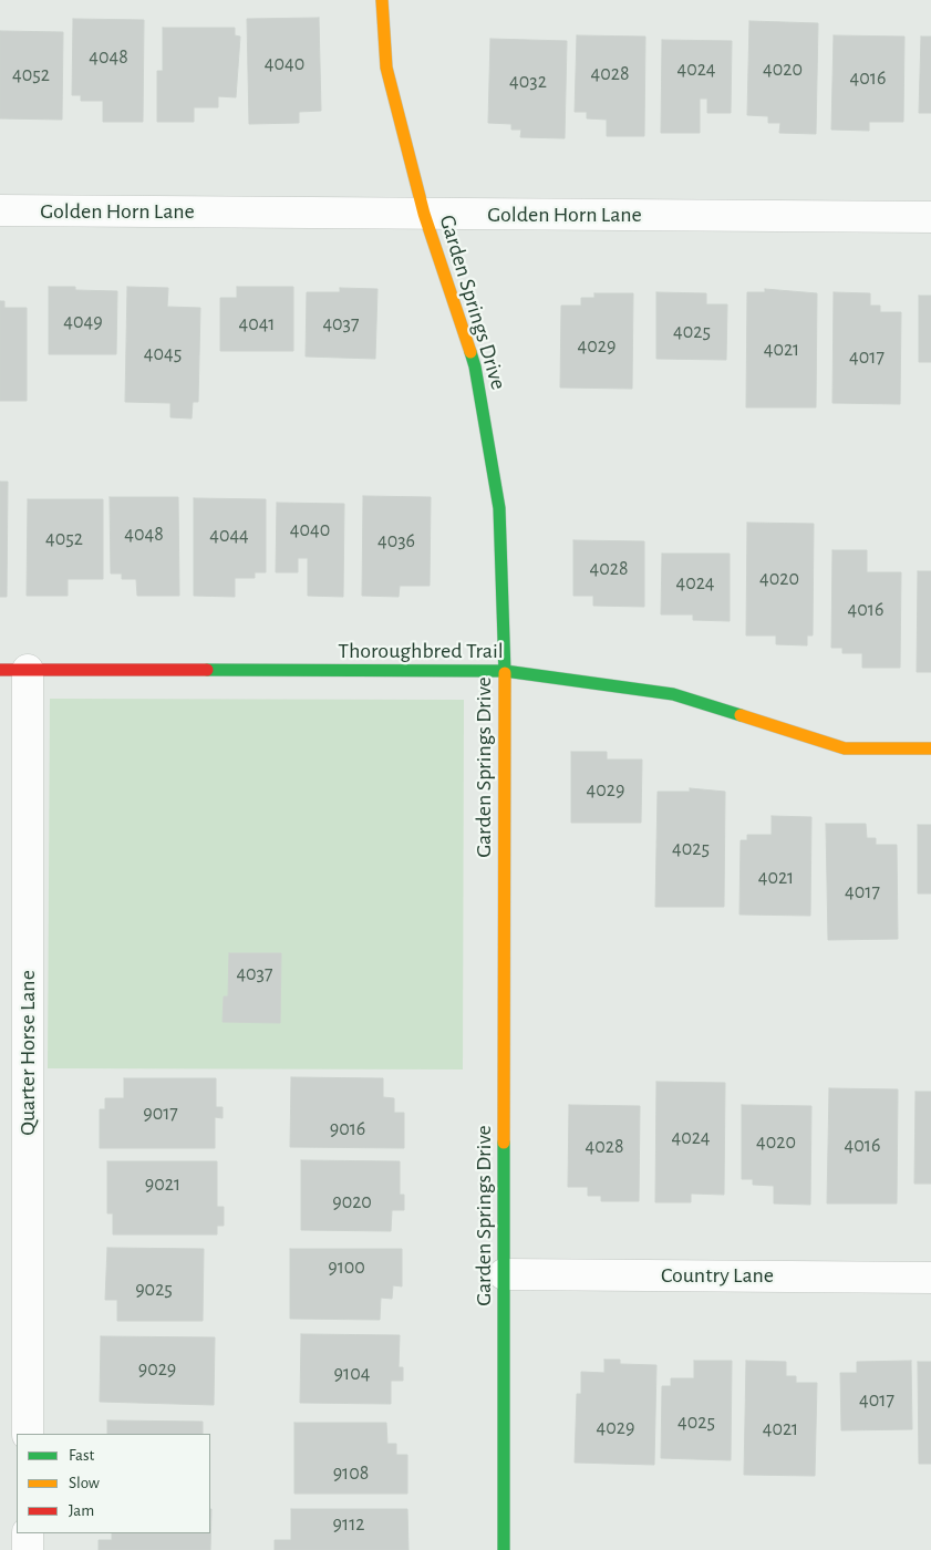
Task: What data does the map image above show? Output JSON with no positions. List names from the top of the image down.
{
  "streets": {
    "street": [
      "Golden Horn Lane",
      "Garden Springs Drive",
      "Thoroughbred Trail",
      "Quarter Horse Lane",
      "Country Lane"
    ]
  },
  "crossings": [
    ["Golden Horn Lane", "Garden Springs Drive"],
    ["Garden Springs Drive", "Thoroughbred Trail"],
    ["Garden Springs Drive", "Country Lane"],
    ["Thoroughbred Trail", "Quarter Horse Lane"]
  ],
  "house_numbers": [
    "4048",
    "4040",
    "4024",
    "4020",
    "4028",
    "4052",
    "4016",
    "4032",
    "4049",
    "4041",
    "4037",
    "4025",
    "4029",
    "4021",
    "4045",
    "4017",
    "4040",
    "4048",
    "4044",
    "4052",
    "4036",
    "4028",
    "4020",
    "4024",
    "4016",
    "4029",
    "4025",
    "4021",
    "4017",
    "4037",
    "9017",
    "9016",
    "4024",
    "4020",
    "4016",
    "4028",
    "9021",
    "9020",
    "9100",
    "9025",
    "9029",
    "9104",
    "4017",
    "4025",
    "4029",
    "4021",
    "9108",
    "9112"
  ],
  "legend": ["Fast", "Slow", "Jam"]
}
